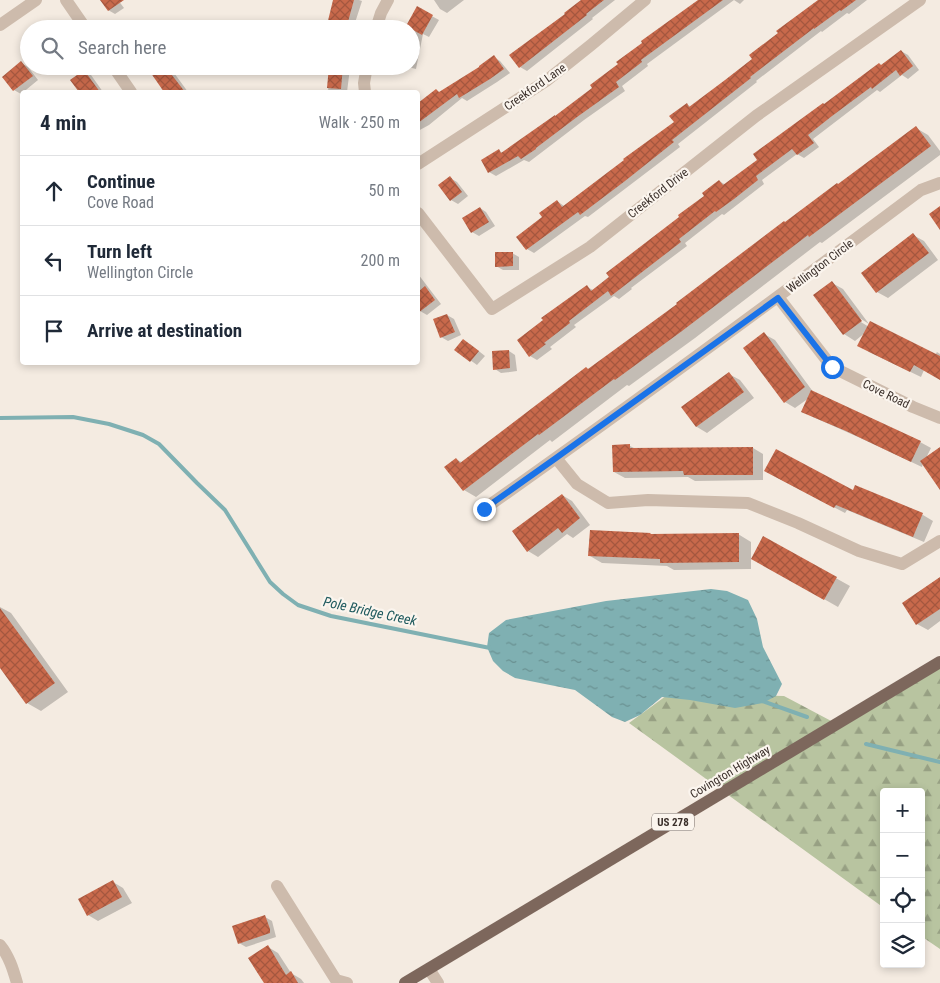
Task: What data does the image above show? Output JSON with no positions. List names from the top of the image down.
{
  "streets": {
    "main road": ["Covington Highway", "US 278"],
    "street": [
      "Creekford Lane",
      "Creekford Drive",
      "Wellington Circle",
      "Cove Road"
    ]
  },
  "crossings": [
    ["Wellington Circle", "Cove Road"]
  ],
  "water": ["Pole Bridge Creek"],
  "page": {
    "search": "Search here",
    "heading": ["4 min", "Walk · 250 m"],
    "list": [
      ["Continue", "Cove Road", "50 m"],
      ["Turn left", "Wellington Circle", "200 m"],
      "Arrive at destination"
    ],
    "map_buttons": ["+", "−"]
  }
}
